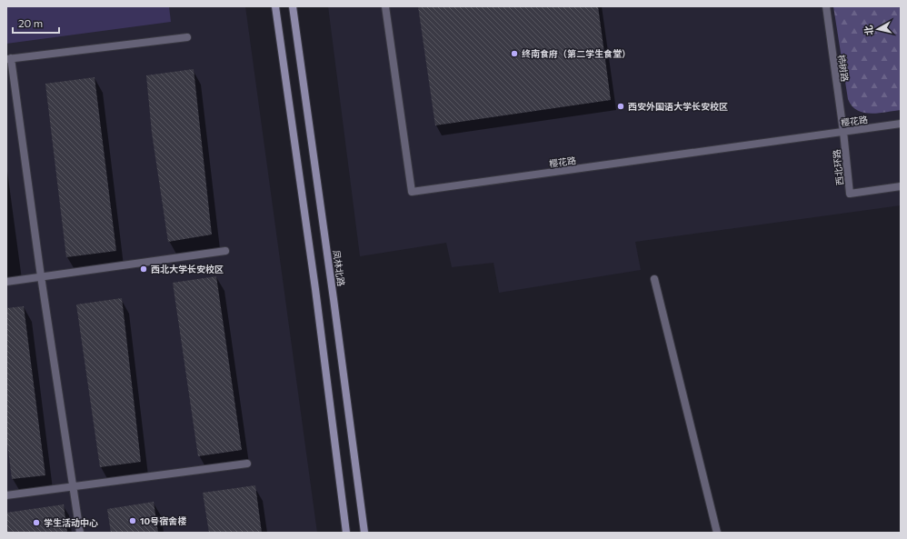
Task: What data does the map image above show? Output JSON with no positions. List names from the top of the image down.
{
  "streets": {
    "street": [
      "柿树路",
      "樱花路",
      "西北环路",
      "凤林北路"
    ]
  },
  "crossings": [
    ["柿树路", "樱花路"],
    ["柿树路", "西北环路"],
    ["樱花路", "西北环路"]
  ],
  "places": [
    "终南食府（第二学生食堂）",
    "西安外国语大学长安校区",
    "西北大学长安校区",
    "10号宿舍楼",
    "学生活动中心"
  ],
  "scale_bar": "20 m",
  "north": "left"
}
